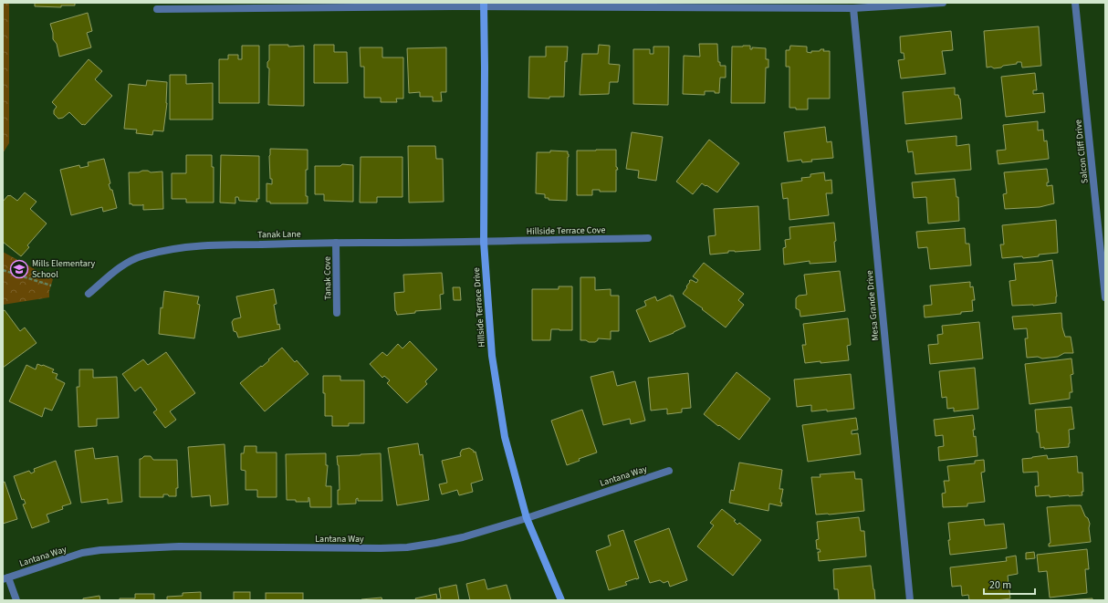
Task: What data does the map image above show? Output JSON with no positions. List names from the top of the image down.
{
  "streets": {
    "street": [
      "Salcon Cliff Drive",
      "Hillside Terrace Cove",
      "Tanak Lane",
      "Tanak Cove",
      "Mesa Grande Drive",
      "Hillside Terrace Drive",
      "Lantana Way"
    ]
  },
  "crossings": [
    ["Hillside Terrace Cove", "Tanak Lane"],
    ["Hillside Terrace Cove", "Hillside Terrace Drive"],
    ["Tanak Lane", "Tanak Cove"],
    ["Tanak Lane", "Hillside Terrace Drive"],
    ["Hillside Terrace Drive", "Lantana Way"]
  ],
  "places": {
    "school or university": ["Mills Elementary School"]
  },
  "scale_bar": "20 m"
}
